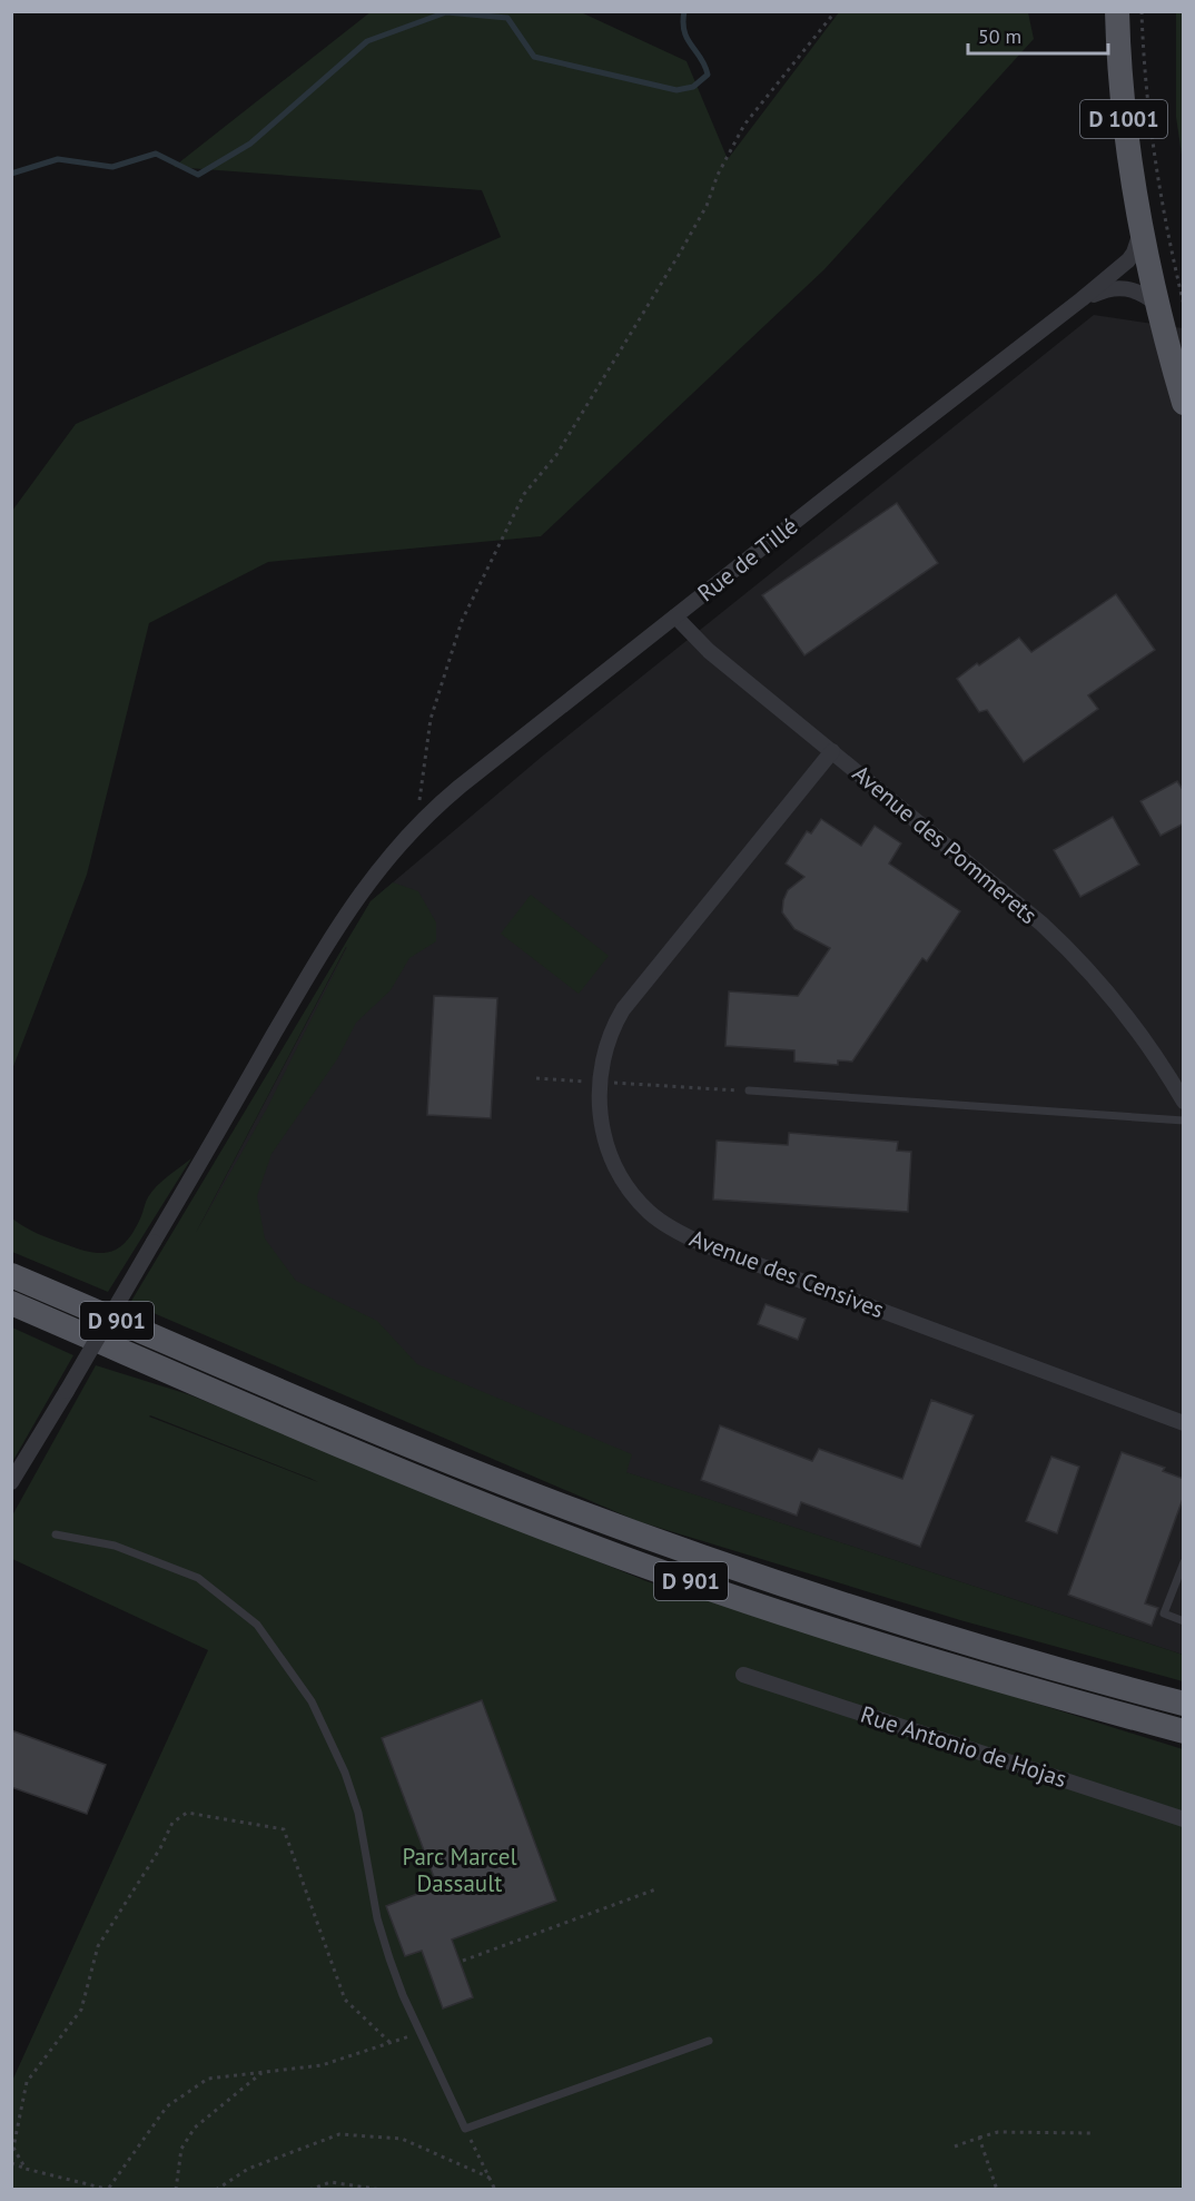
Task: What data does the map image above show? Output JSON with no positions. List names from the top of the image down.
{
  "streets": {
    "main road": ["D 1001", "D 901"],
    "street": [
      "Rue de Tillé",
      "Avenue des Pommerets",
      "Avenue des Censives",
      "Rue Antonio de Hojas"
    ]
  },
  "crossings": [
    ["D 1001", "Rue de Tillé"],
    ["Rue de Tillé", "Avenue des Pommerets"],
    ["Avenue des Pommerets", "Avenue des Censives"]
  ],
  "parks": ["Parc Marcel Dassault"],
  "scale_bar": "50 m"
}
